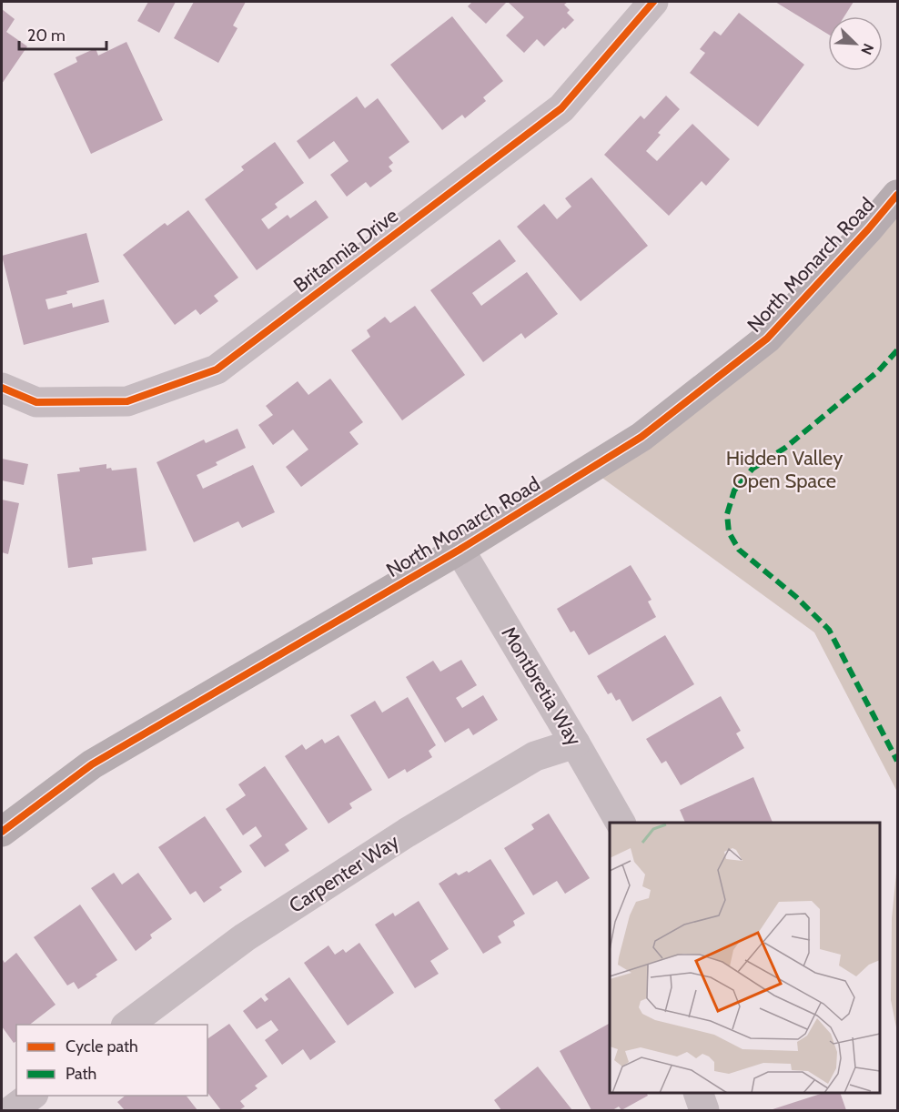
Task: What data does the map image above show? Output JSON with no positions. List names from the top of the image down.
{
  "streets": {
    "street": [
      "Britannia Drive",
      "North Monarch Road",
      "Montbretia Way",
      "Carpenter Way"
    ]
  },
  "crossings": [
    ["North Monarch Road", "Montbretia Way"],
    ["Montbretia Way", "Carpenter Way"]
  ],
  "parks": ["Hidden Valley Open Space"],
  "legend": ["Cycle path", "Path"],
  "scale_bar": "20 m",
  "north": "bottom right"
}
